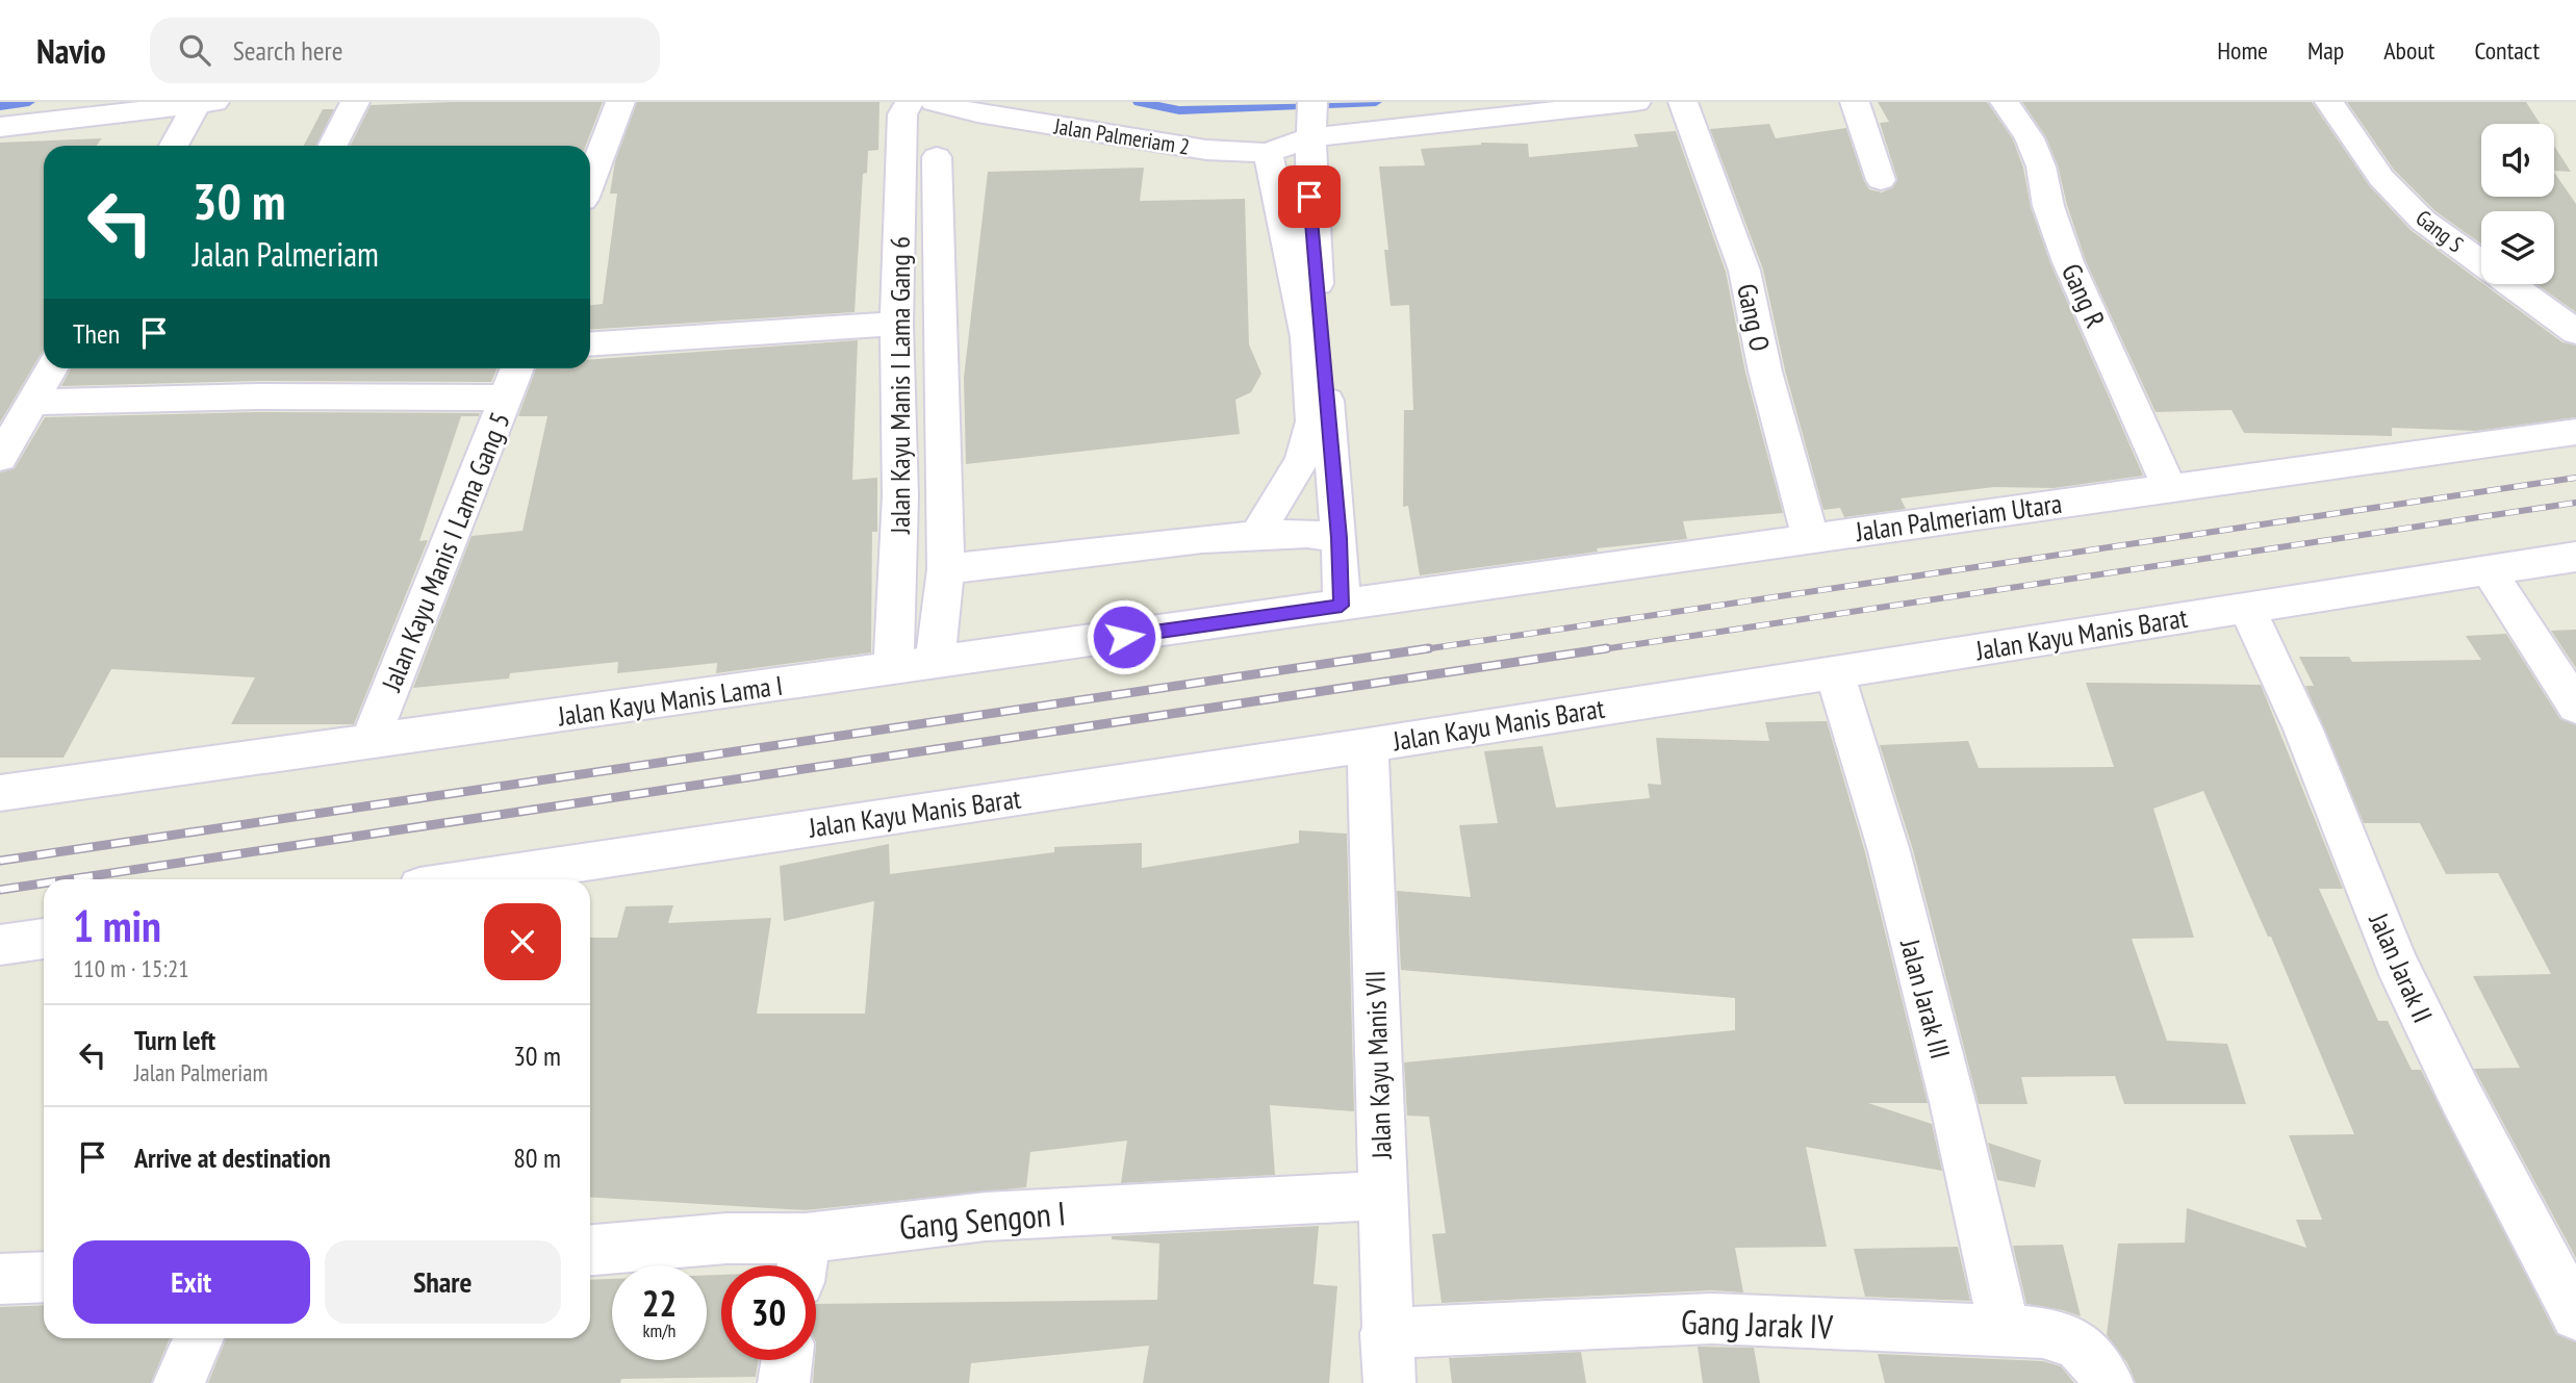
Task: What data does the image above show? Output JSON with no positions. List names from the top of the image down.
{
  "streets": {
    "street": [
      "Jalan Palmeriam 2",
      "Gang S",
      "Gang R",
      "Gang O",
      "Jalan Kayu Manis I Lama Gang 6",
      "Jalan Palmeriam Utara",
      "Jalan Kayu Manis I Lama Gang 5",
      "Jalan Kayu Manis Barat",
      "Jalan Kayu Manis Lama I",
      "Jalan Jarak II",
      "Jalan Jarak III",
      "Jalan Kayu Manis VII",
      "Gang Sengon I",
      "Gang Jarak IV"
    ]
  },
  "crossings": [
    ["Gang R", "Jalan Palmeriam Utara"],
    ["Gang O", "Jalan Palmeriam Utara"],
    ["Jalan Kayu Manis I Lama Gang 6", "Jalan Kayu Manis Lama I"],
    ["Jalan Palmeriam Utara", "Jalan Kayu Manis Lama I"],
    ["Jalan Kayu Manis I Lama Gang 5", "Jalan Kayu Manis Lama I"],
    ["Jalan Kayu Manis Barat", "Jalan Jarak II"],
    ["Jalan Kayu Manis Barat", "Jalan Jarak III"],
    ["Jalan Kayu Manis Barat", "Jalan Kayu Manis VII"],
    ["Jalan Jarak III", "Gang Jarak IV"],
    ["Jalan Kayu Manis VII", "Gang Sengon I"],
    ["Jalan Kayu Manis VII", "Gang Jarak IV"]
  ],
  "page": {
    "header": "Navio",
    "search": "Search here",
    "nav": [
      "Home",
      "Map",
      "About",
      "Contact"
    ],
    "turn": ["30 m", "Jalan Palmeriam"],
    "then": "Then",
    "heading": ["1 min", "110 m · 15:21"],
    "list": [
      {
        "name": "Turn left",
        "note": "Jalan Palmeriam",
        "value": "30 m"
      },
      {
        "name": "Arrive at destination",
        "value": "80 m"
      }
    ],
    "buttons": ["Exit", "Share"],
    "speed": "22 km/h",
    "limit": "30"
  }
}
